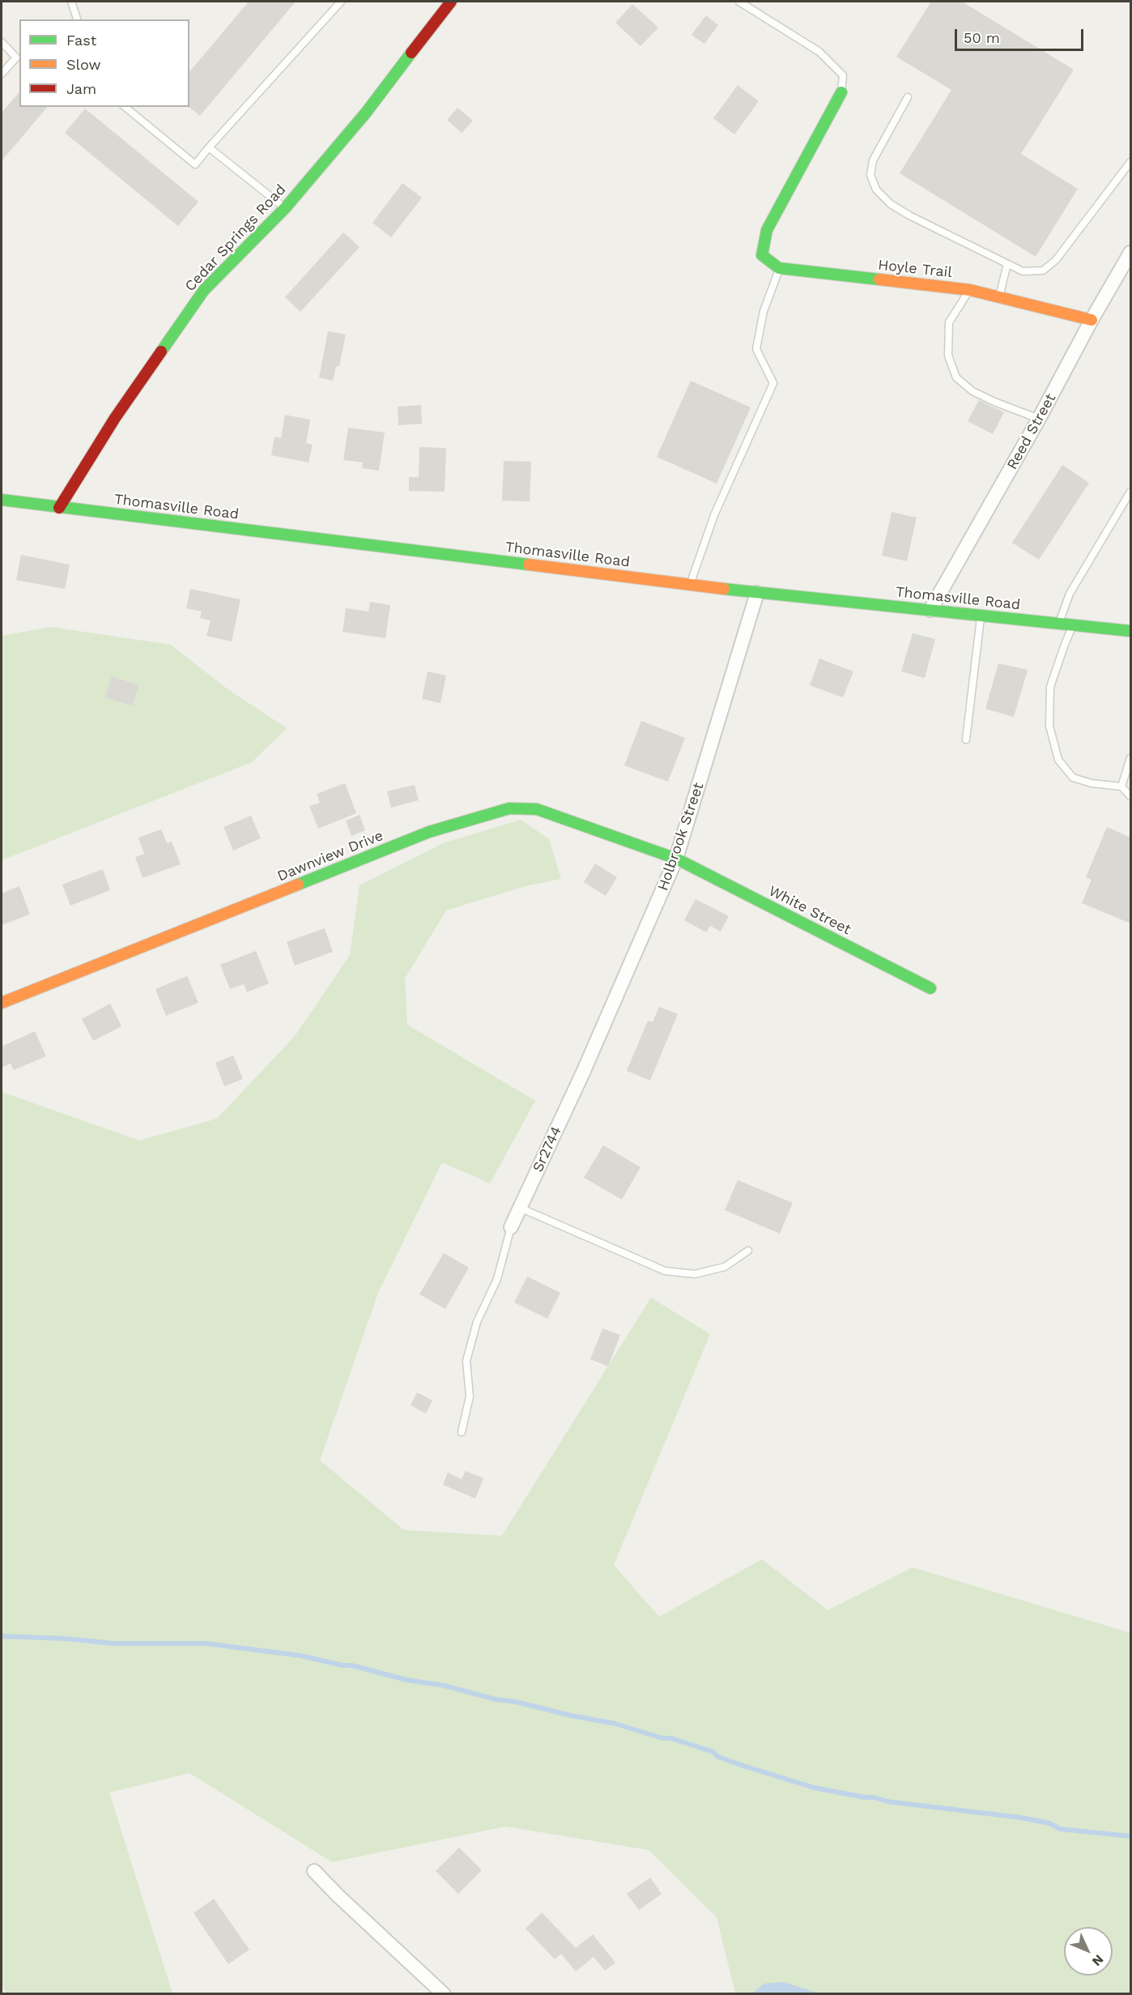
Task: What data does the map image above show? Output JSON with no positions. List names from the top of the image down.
{
  "streets": {
    "street": [
      "Cedar Springs Road",
      "Hoyle Trail",
      "Reed Street",
      "Thomasville Road",
      "Holbrook Street",
      "Dawnview Drive",
      "White Street",
      "Sr2744"
    ]
  },
  "crossings": [
    ["Cedar Springs Road", "Thomasville Road"],
    ["Hoyle Trail", "Reed Street"],
    ["Reed Street", "Thomasville Road"],
    ["Thomasville Road", "Holbrook Street"],
    ["Holbrook Street", "Dawnview Drive"],
    ["Holbrook Street", "White Street"],
    ["Holbrook Street", "Sr2744"],
    ["Dawnview Drive", "White Street"]
  ],
  "legend": ["Fast", "Slow", "Jam"],
  "scale_bar": "50 m",
  "north": "bottom right"
}
